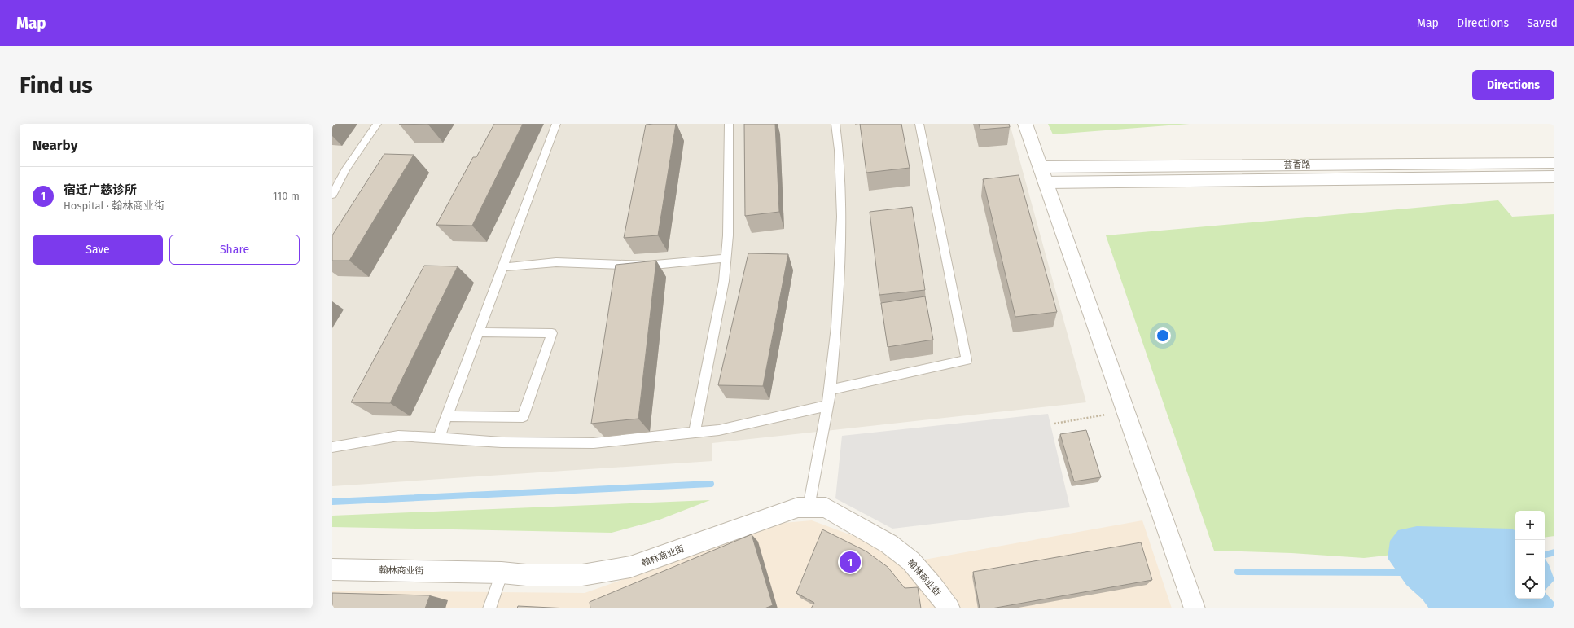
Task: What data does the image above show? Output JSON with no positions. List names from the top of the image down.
{
  "streets": {
    "street": ["芸香路", "翰林商业街"]
  },
  "page": {
    "header": "Map",
    "nav": ["Map", "Directions", "Saved"],
    "buttons": [
      "Directions",
      ["Save", "Share"]
    ],
    "title": "Find us",
    "heading": "Nearby",
    "list": [
      {
        "mark": "1",
        "name": "宿迁广慈诊所",
        "note": "Hospital · 翰林商业街",
        "value": "110 m"
      }
    ],
    "map_buttons": ["+", "−"],
    "pins": "1"
  }
}
